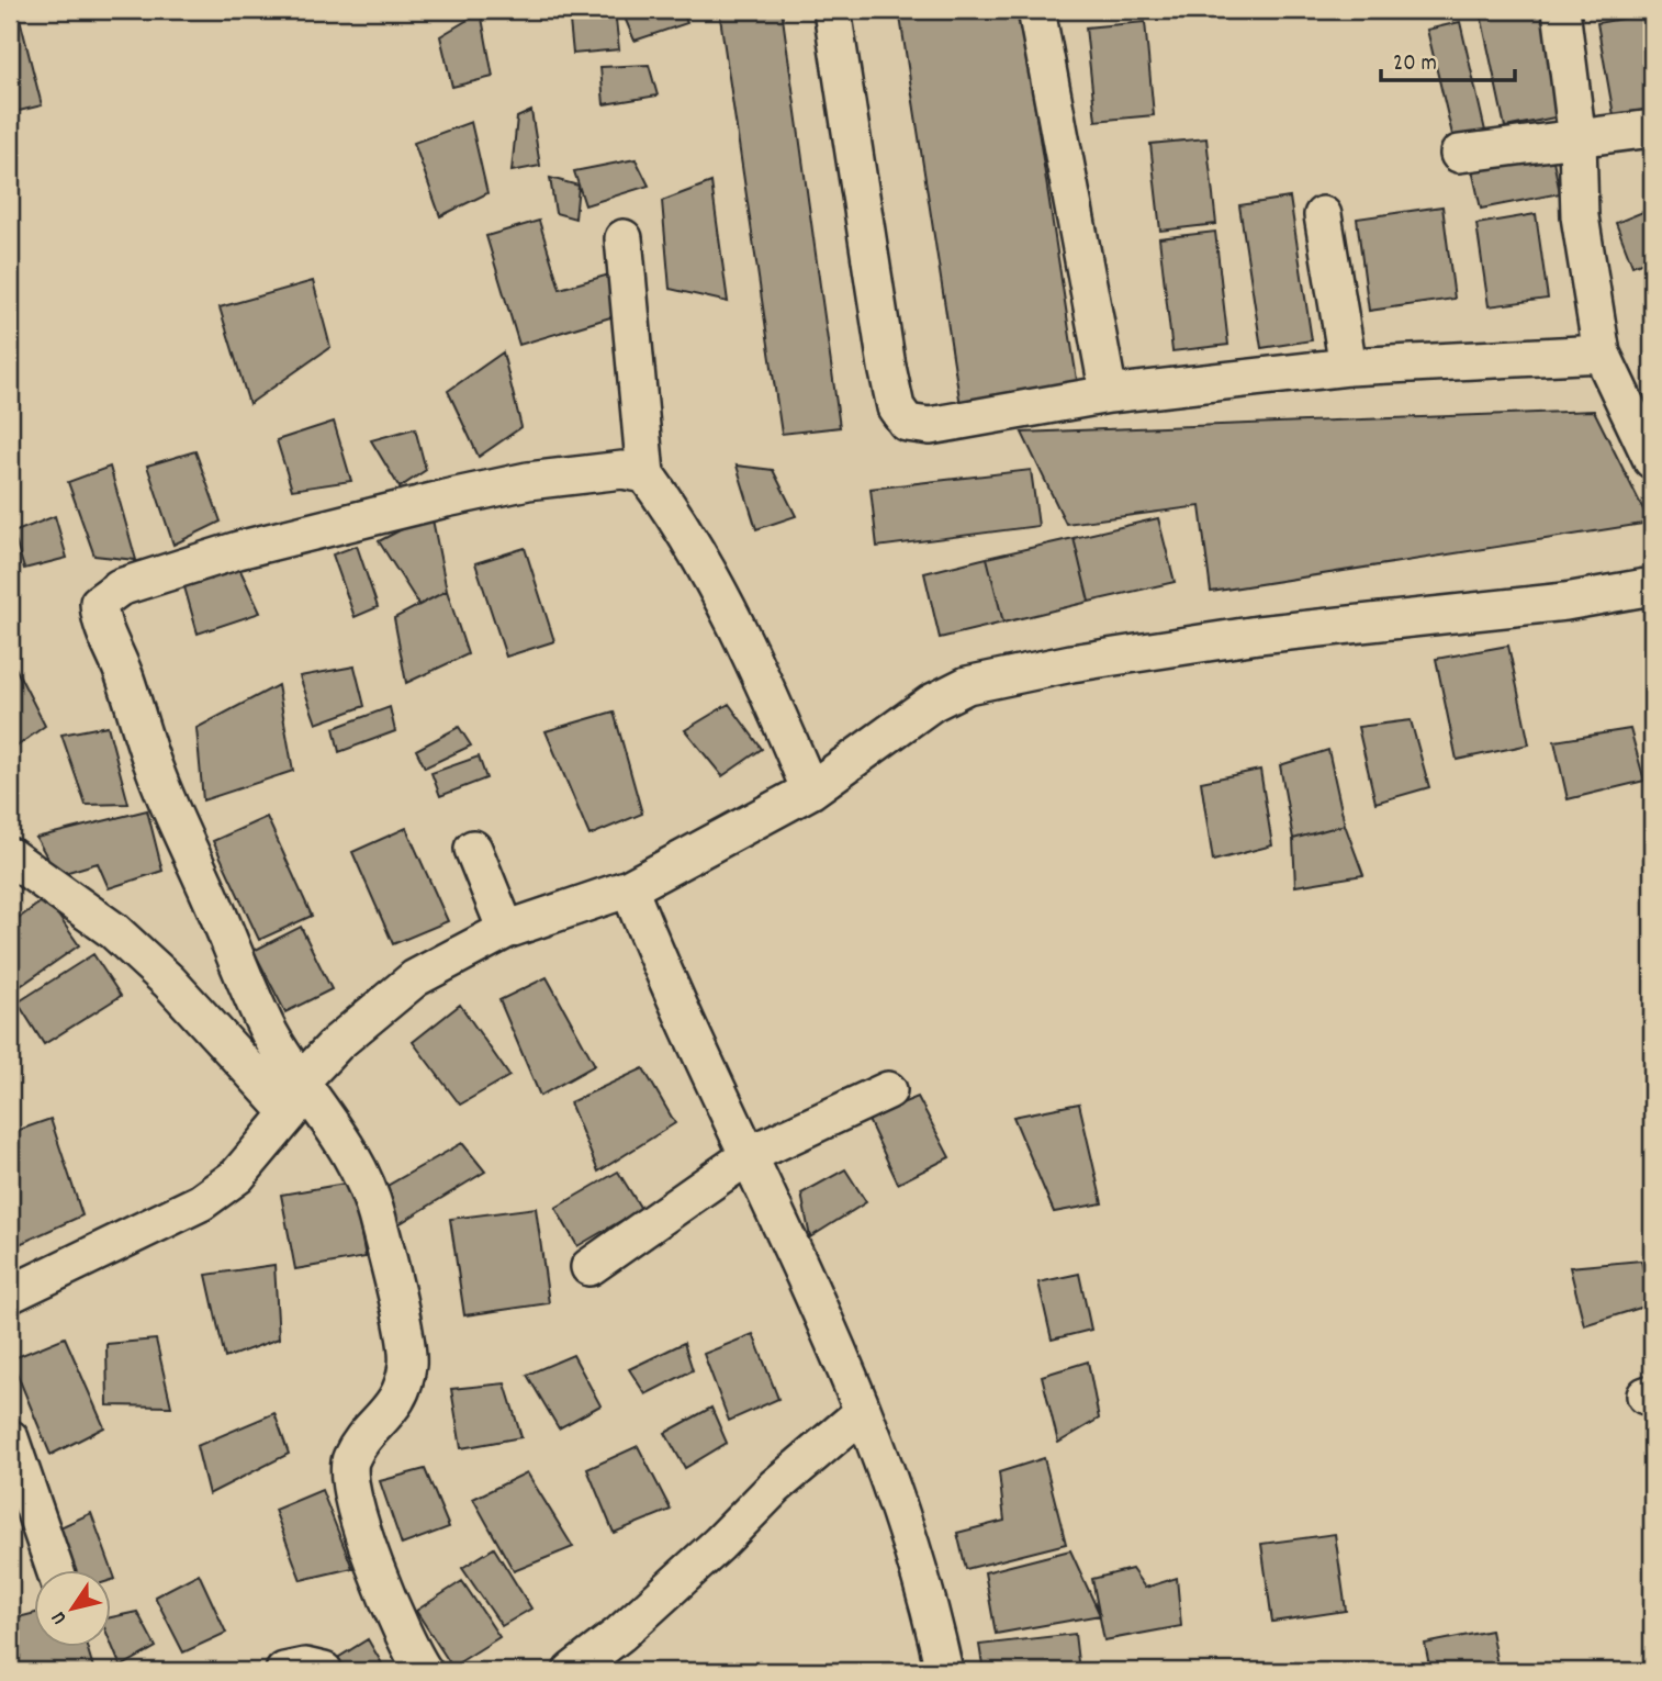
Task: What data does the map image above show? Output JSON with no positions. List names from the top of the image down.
{
  "scale_bar": "20 m",
  "north": "bottom left"
}
